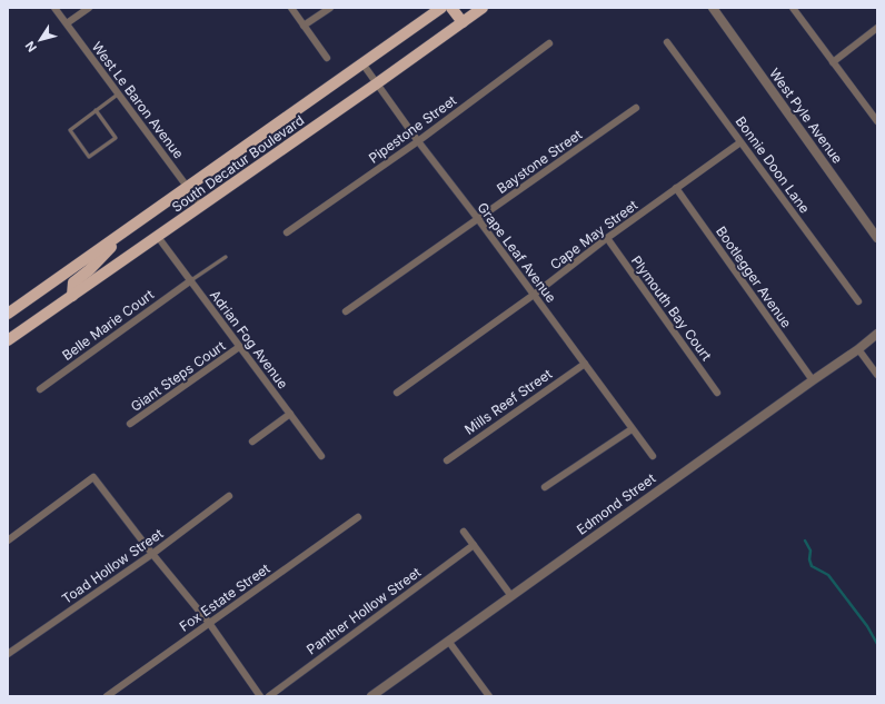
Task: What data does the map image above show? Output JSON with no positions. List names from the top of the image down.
{
  "streets": {
    "main road": ["South Decatur Boulevard"],
    "street": [
      "West Le Baron Avenue",
      "West Pyle Avenue",
      "Pipestone Street",
      "Baystone Street",
      "Bonnie Doon Lane",
      "Cape May Street",
      "Grape Leaf Avenue",
      "Bootlegger Avenue",
      "Plymouth Bay Court",
      "Belle Marie Court",
      "Adrian Fog Avenue",
      "Giant Steps Court",
      "Mills Reef Street",
      "Edmond Street",
      "Toad Hollow Street",
      "Fox Estate Street",
      "Panther Hollow Street"
    ]
  },
  "crossings": [
    ["West Le Baron Avenue", "South Decatur Boulevard"],
    ["Pipestone Street", "Grape Leaf Avenue"],
    ["Baystone Street", "Grape Leaf Avenue"],
    ["South Decatur Boulevard", "Grape Leaf Avenue"],
    ["South Decatur Boulevard", "Adrian Fog Avenue"],
    ["Bonnie Doon Lane", "Cape May Street"],
    ["Cape May Street", "Grape Leaf Avenue"],
    ["Cape May Street", "Bootlegger Avenue"],
    ["Cape May Street", "Plymouth Bay Court"],
    ["Grape Leaf Avenue", "Mills Reef Street"],
    ["Bootlegger Avenue", "Edmond Street"],
    ["Belle Marie Court", "Adrian Fog Avenue"],
    ["Adrian Fog Avenue", "Giant Steps Court"]
  ],
  "north": "bottom left"
}
